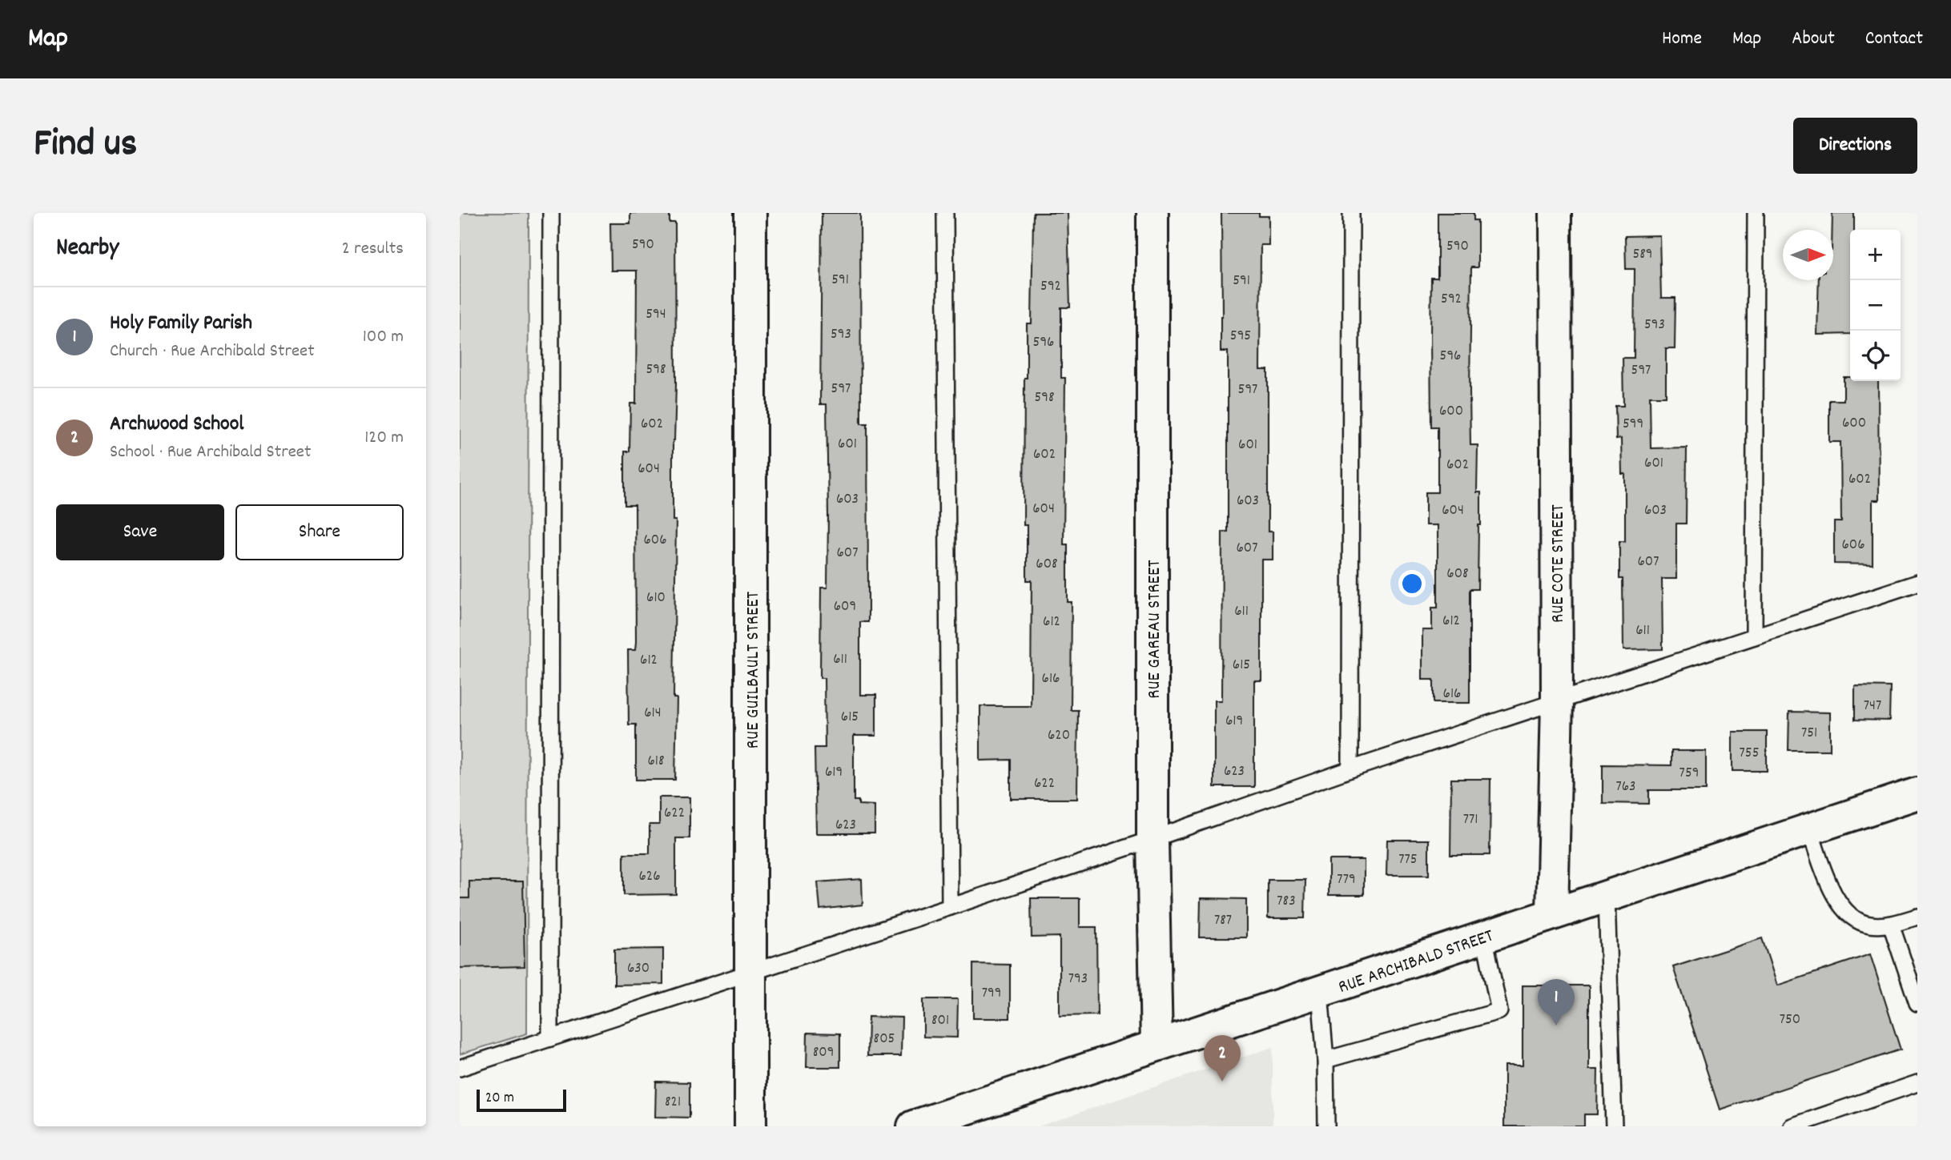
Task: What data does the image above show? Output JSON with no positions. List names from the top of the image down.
{
  "streets": {
    "street": [
      "RUE COTE STREET",
      "RUE GAREAU STREET",
      "RUE GUILBAULT STREET",
      "RUE ARCHIBALD STREET"
    ]
  },
  "crossings": [
    ["RUE COTE STREET", "RUE ARCHIBALD STREET"],
    ["RUE GAREAU STREET", "RUE ARCHIBALD STREET"]
  ],
  "house_numbers": [
    "590",
    "590",
    "589",
    "591",
    "591",
    "592",
    "592",
    "594",
    "593",
    "593",
    "595",
    "596",
    "596",
    "598",
    "597",
    "597",
    "597",
    "598",
    "600",
    "600",
    "602",
    "599",
    "601",
    "601",
    "602",
    "601",
    "602",
    "604",
    "602",
    "603",
    "603",
    "604",
    "604",
    "603",
    "606",
    "606",
    "607",
    "607",
    "607",
    "608",
    "608",
    "610",
    "609",
    "611",
    "612",
    "612",
    "611",
    "611",
    "612",
    "615",
    "616",
    "616",
    "747",
    "614",
    "615",
    "619",
    "751",
    "620",
    "755",
    "618",
    "623",
    "619",
    "759",
    "622",
    "763",
    "622",
    "771",
    "623",
    "775",
    "626",
    "779",
    "783",
    "787",
    "630",
    "793",
    "799",
    "750",
    "801",
    "805",
    "809",
    "821"
  ],
  "scale_bar": "20 m",
  "north": "right",
  "page": {
    "header": "Map",
    "nav": [
      "Home",
      "Map",
      "About",
      "Contact"
    ],
    "title": "Find us",
    "buttons": [
      "Directions",
      ["Save", "Share"]
    ],
    "heading": ["Nearby", "2 results"],
    "map_buttons": ["+", "−"],
    "list": [
      {
        "mark": "1",
        "name": "Holy Family Parish",
        "note": "Church · Rue Archibald Street",
        "value": "100 m"
      },
      {
        "mark": "2",
        "name": "Archwood School",
        "note": "School · Rue Archibald Street",
        "value": "120 m"
      }
    ],
    "pins": ["1", "2"],
    "scale": "20 m"
  }
}
